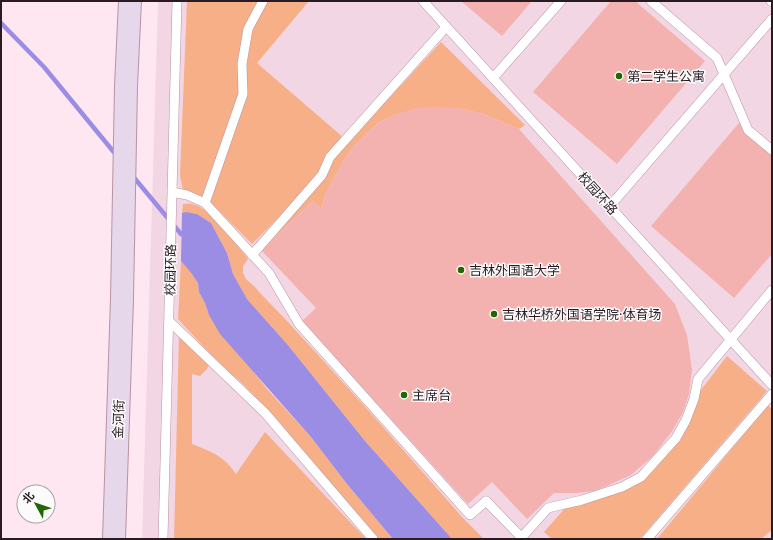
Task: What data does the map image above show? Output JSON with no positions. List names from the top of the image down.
{
  "streets": {
    "street": ["金河街"],
    "lane": ["校园环路"]
  },
  "places": [
    "第二学生公寓",
    "吉林外国语大学",
    "吉林华桥外国语学院·体育场",
    "主席台"
  ],
  "north": "top left"
}
